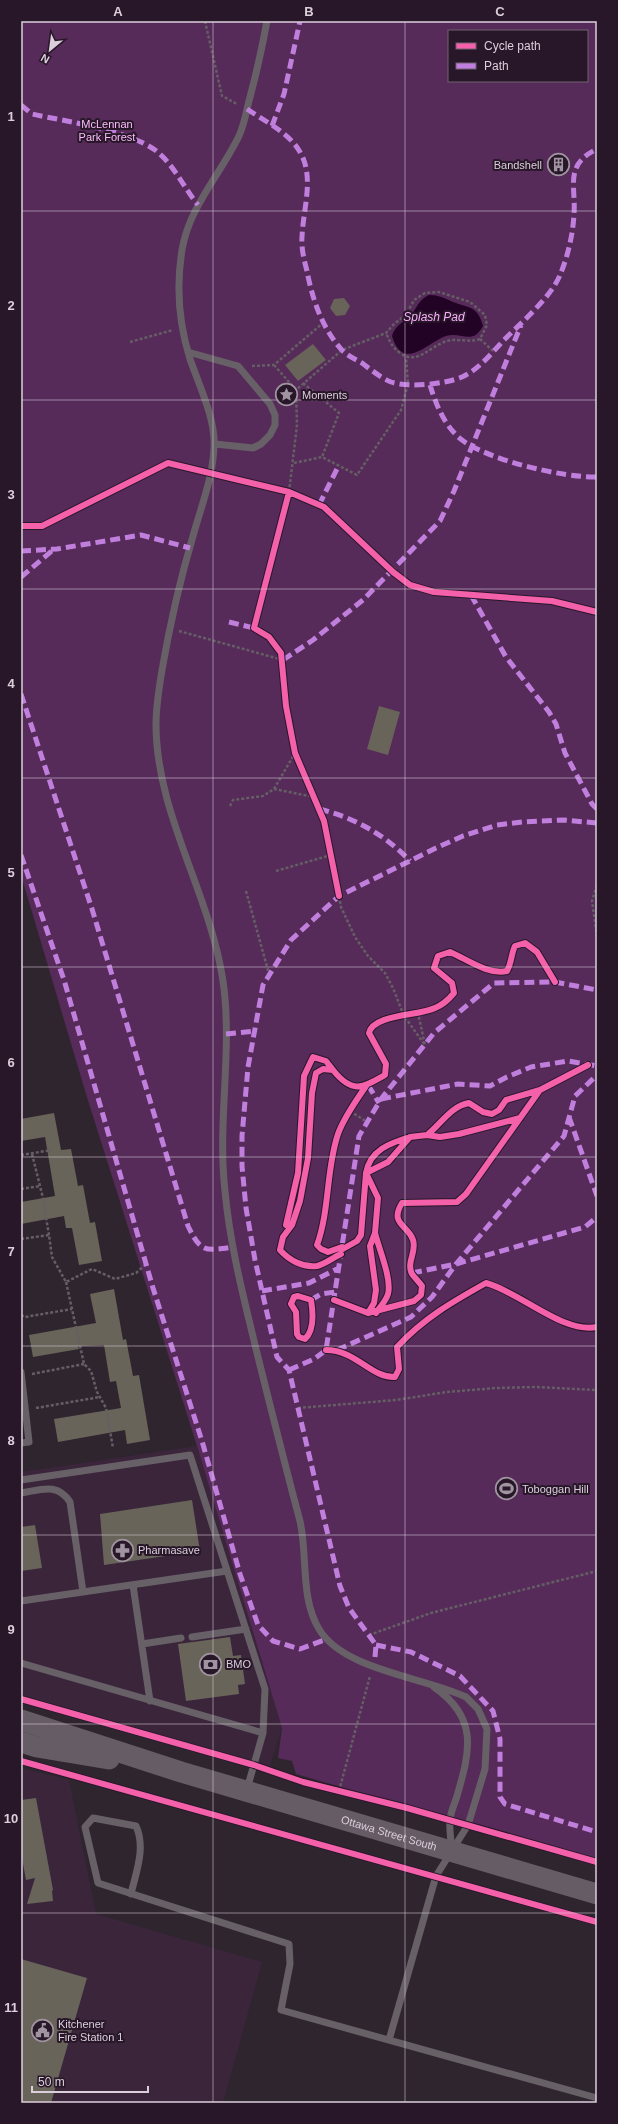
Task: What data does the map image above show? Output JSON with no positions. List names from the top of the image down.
{
  "streets": {
    "main road": ["Ottawa Street South"]
  },
  "water": ["Splash Pad"],
  "parks": ["McLennan Park Forest"],
  "places": {
    "building": ["Bandshell"],
    "place": ["Moments"],
    "sports": ["Toboggan Hill"],
    "pharmacy": ["Pharmasave"],
    "bank": ["BMO"],
    "public building": ["Kitchener Fire Station 1"]
  },
  "legend": ["Cycle path", "Path"],
  "scale_bar": "50 m",
  "north": "bottom left",
  "grid": {
    "columns": ["A", "B", "C"],
    "rows": [
      "1",
      "2",
      "3",
      "4",
      "5",
      "6",
      "7",
      "8",
      "9",
      "10",
      "11"
    ]
  }
}
